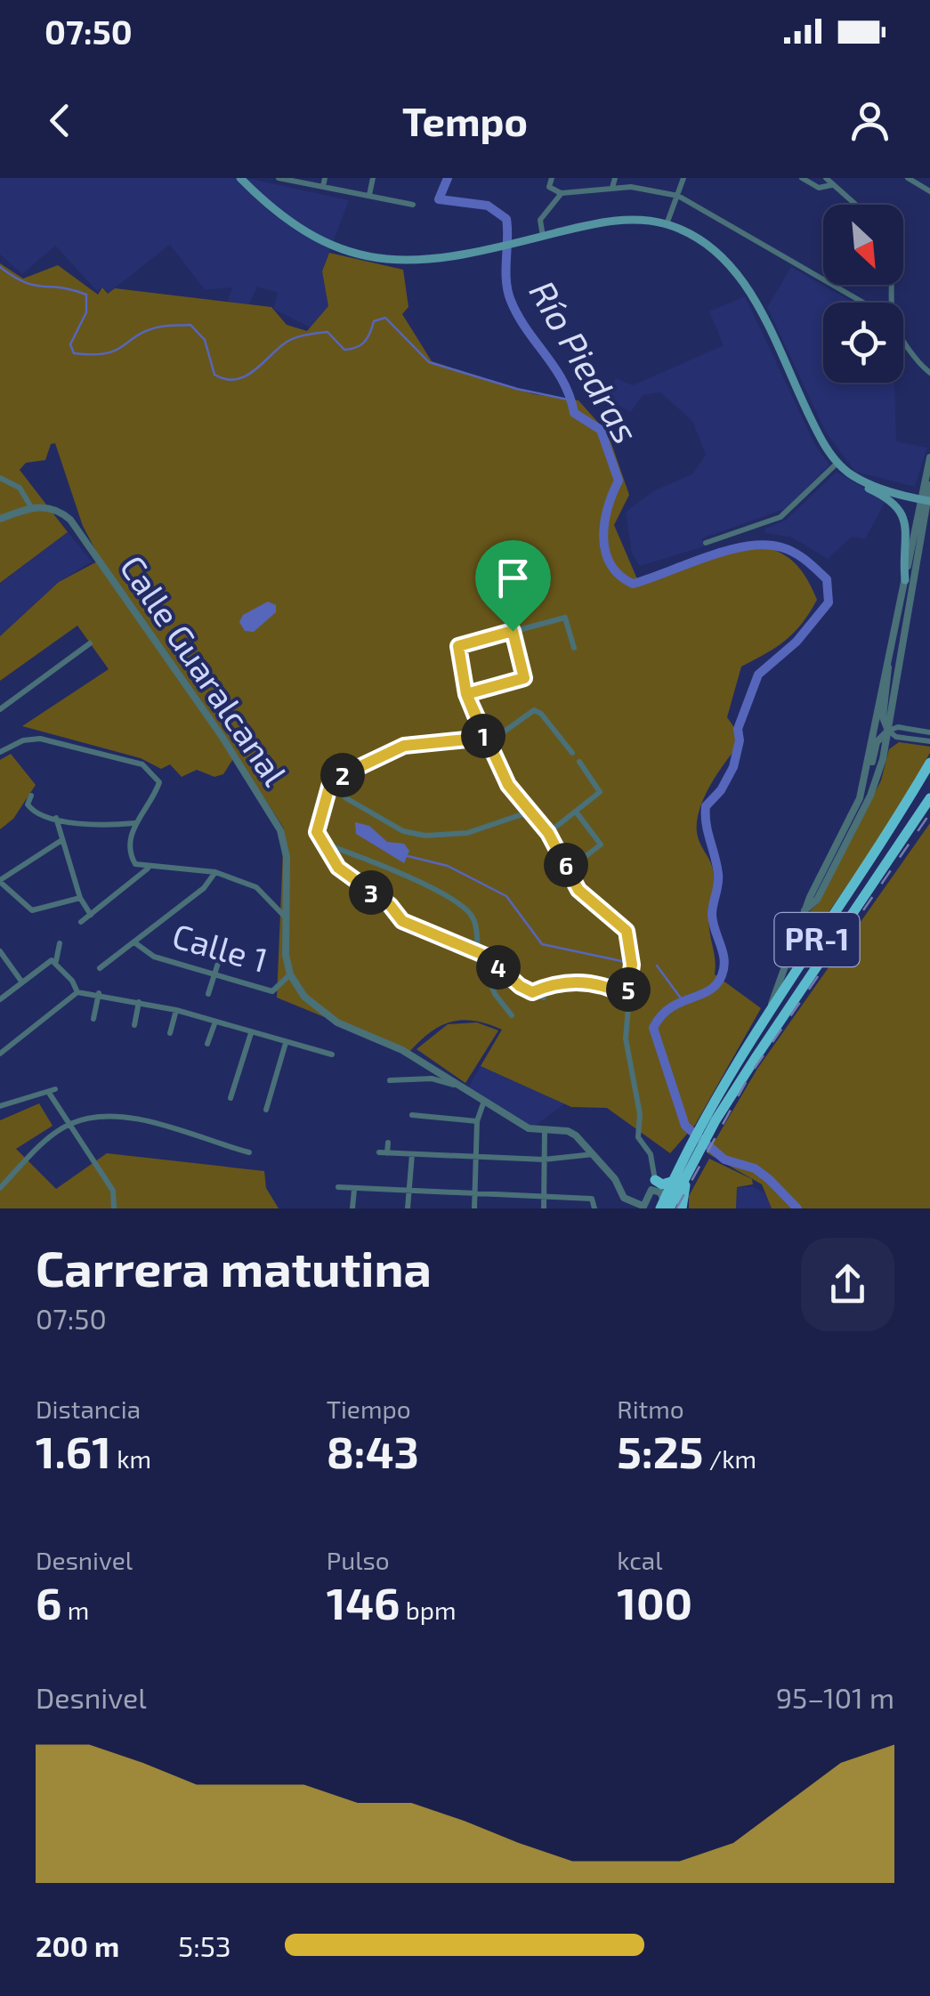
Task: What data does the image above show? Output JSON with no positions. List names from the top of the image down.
{
  "streets": {
    "highway": ["PR-1"],
    "street": ["Calle Guaralcanal", "Calle 1"]
  },
  "crossings": [
    ["Calle Guaralcanal", "Calle 1"]
  ],
  "water": ["Río Piedras"],
  "north": "bottom right",
  "page": {
    "status": "07:50",
    "header": "Tempo",
    "pins": [
      "1",
      "2",
      "6",
      "3",
      "4",
      "5"
    ],
    "heading": ["Carrera matutina", "07:50"],
    "stats": [
      ["Distancia", "1.61 km"],
      ["Tiempo", "8:43"],
      ["Ritmo", "5:25 /km"],
      ["Desnivel", "6 m"],
      ["Pulso", "146 bpm"],
      ["kcal", "100"]
    ],
    "chart": ["Desnivel", "95–101 m"],
    "list": [
      {
        "name": "200 m",
        "note": "5:53"
      }
    ]
  }
}
